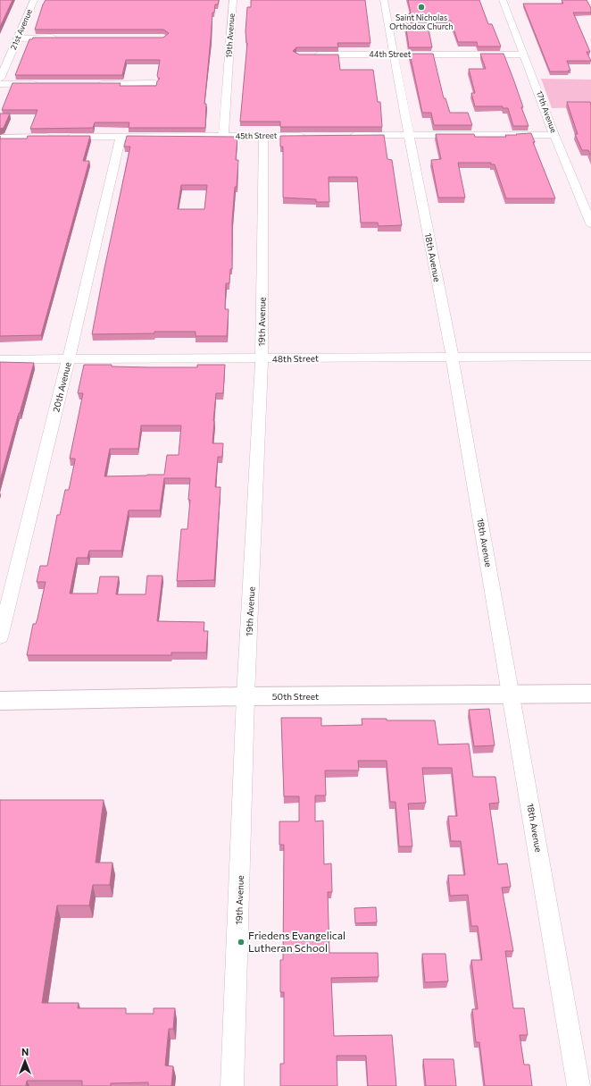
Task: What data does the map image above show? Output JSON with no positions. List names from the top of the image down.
{
  "streets": {
    "street": [
      "21st Avenue",
      "19th Avenue",
      "44th Street",
      "17th Avenue",
      "45th Street",
      "18th Avenue",
      "48th Street",
      "20th Avenue",
      "50th Street"
    ]
  },
  "crossings": [
    ["19th Avenue", "45th Street"],
    ["19th Avenue", "48th Street"],
    ["19th Avenue", "50th Street"],
    ["44th Street", "17th Avenue"],
    ["44th Street", "18th Avenue"],
    ["45th Street", "20th Avenue"],
    ["18th Avenue", "48th Street"],
    ["18th Avenue", "50th Street"],
    ["48th Street", "20th Avenue"]
  ],
  "places": ["Saint Nicholas Orthodox Church", "Friedens Evangelical Lutheran School"],
  "north": "top"
}
